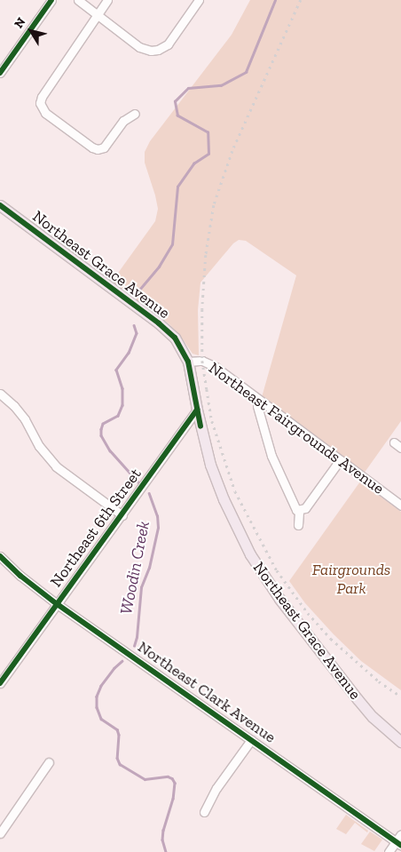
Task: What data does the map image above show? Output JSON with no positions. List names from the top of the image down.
{
  "streets": {
    "main road": ["Northeast Grace Avenue"],
    "street": ["Northeast Fairgrounds Avenue", "Northeast 6th Street", "Northeast Clark Avenue"]
  },
  "crossings": [
    ["Northeast Grace Avenue", "Northeast Fairgrounds Avenue"],
    ["Northeast Grace Avenue", "Northeast 6th Street"],
    ["Northeast 6th Street", "Northeast Clark Avenue"]
  ],
  "water": ["Woodin Creek"],
  "parks": ["Fairgrounds Park"],
  "north": "top left"
}
